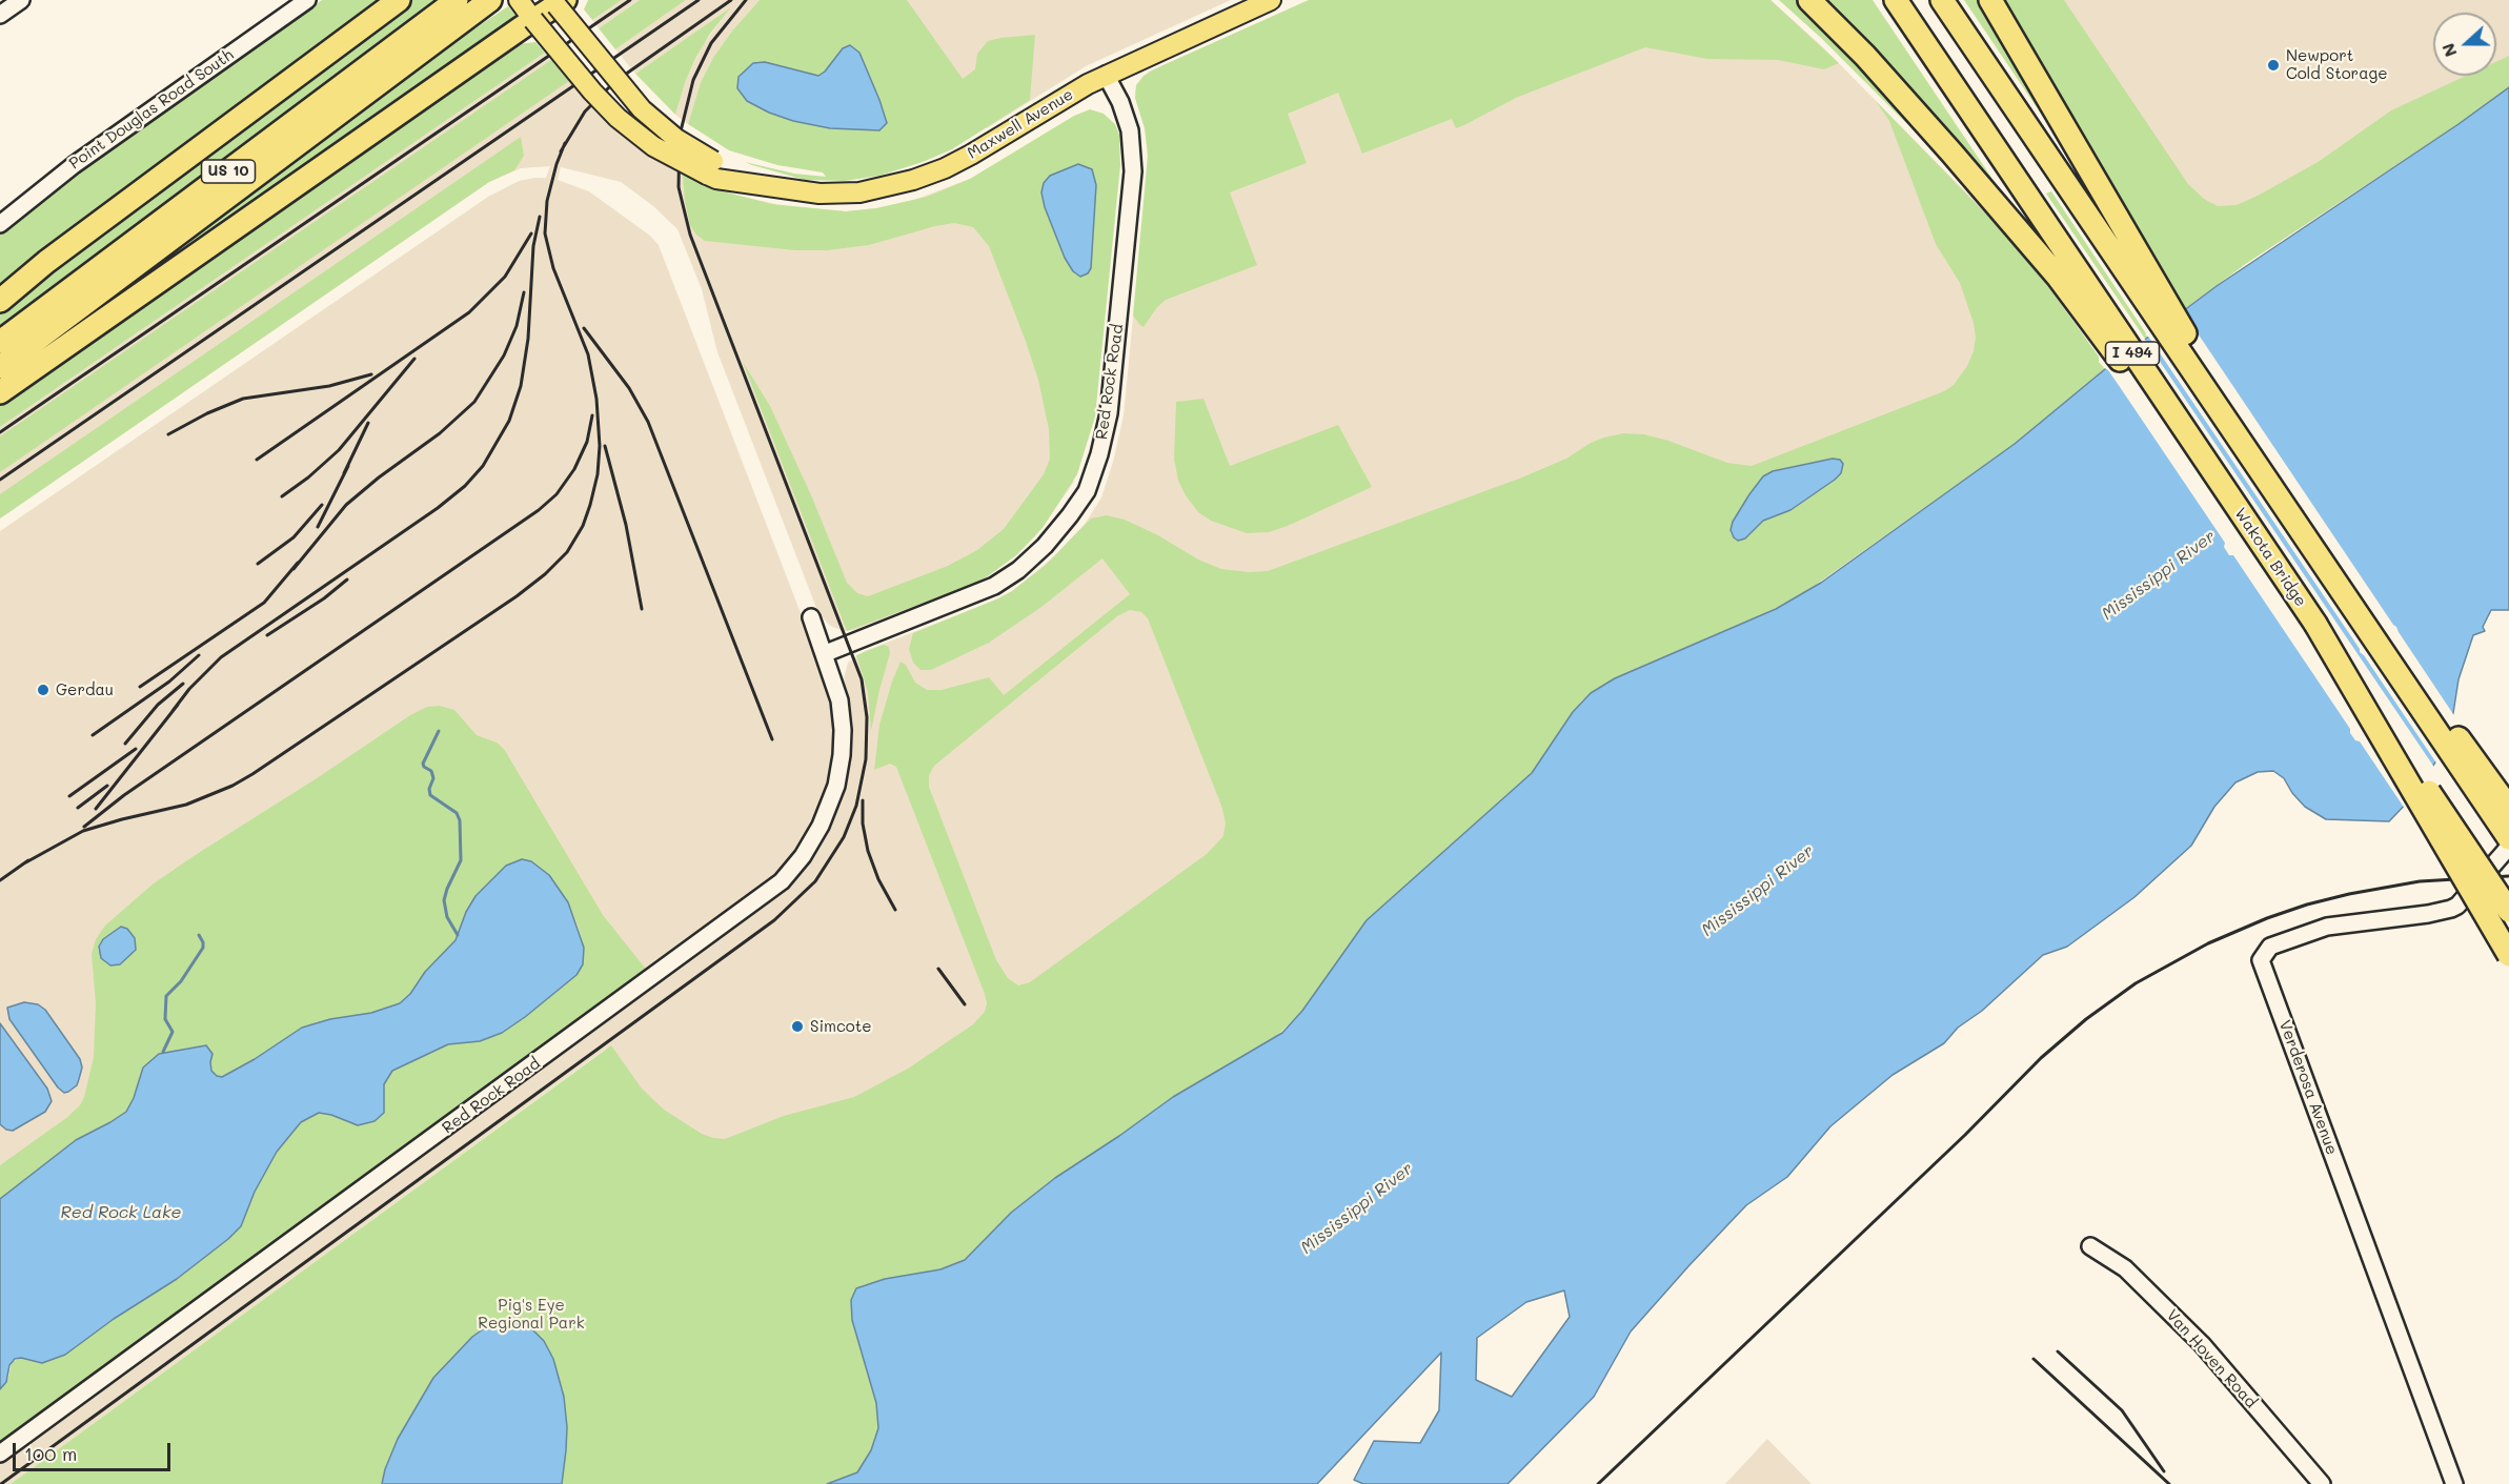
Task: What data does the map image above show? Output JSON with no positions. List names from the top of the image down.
{
  "streets": {
    "highway": ["US 10", "I 494", "Wakota Bridge"],
    "main road": ["Maxwell Avenue"],
    "street": [
      "Point Douglas Road South",
      "Red Rock Road",
      "Verderosa Avenue",
      "Van Hoven Road"
    ]
  },
  "crossings": [
    ["Maxwell Avenue", "Red Rock Road"]
  ],
  "water": ["Mississippi River", "Red Rock Lake"],
  "parks": ["Pig's Eye Regional Park"],
  "places": ["Newport Cold Storage", "Gerdau", "Simcote"],
  "scale_bar": "100 m",
  "north": "left"
}
